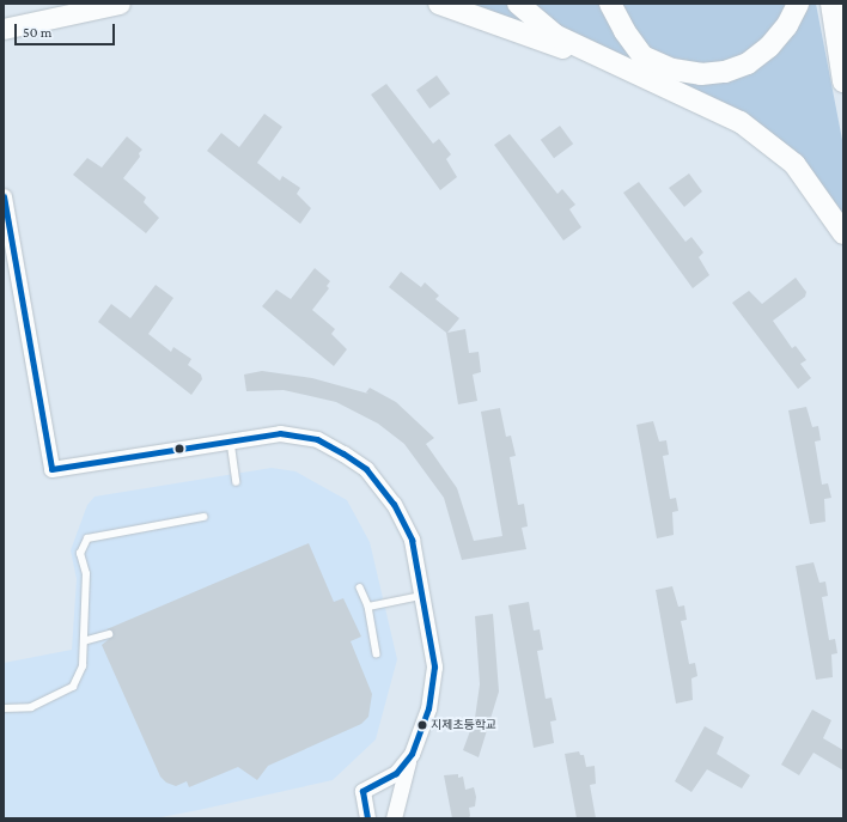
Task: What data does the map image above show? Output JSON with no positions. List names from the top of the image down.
{
  "places": ["지제초등학교"],
  "scale_bar": "50 m"
}
